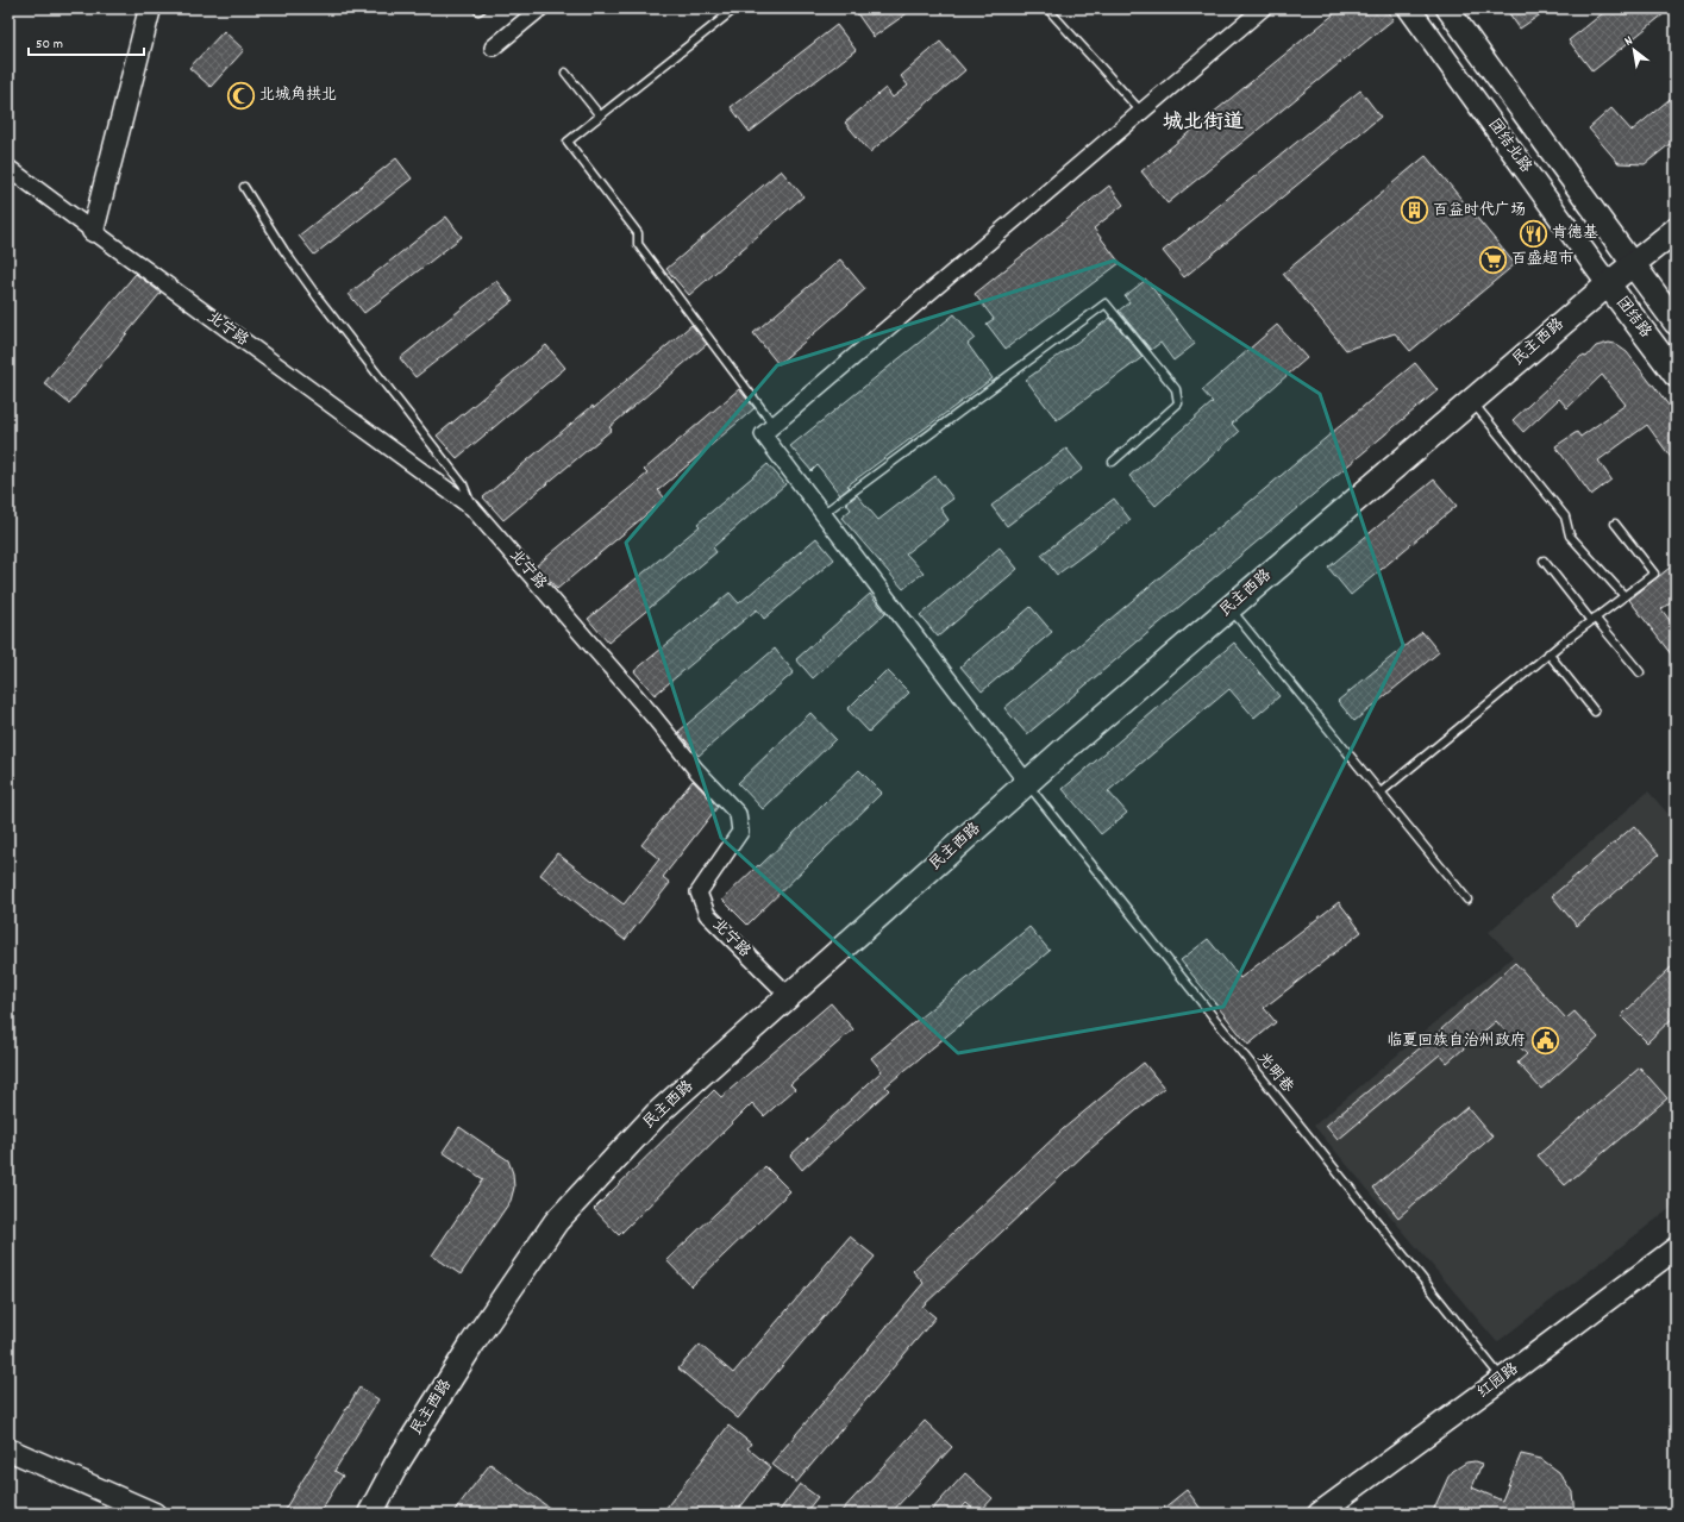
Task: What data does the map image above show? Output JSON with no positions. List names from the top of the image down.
{
  "streets": {
    "main road": [
      "团结北路",
      "团结路",
      "民主西路",
      "红园路"
    ],
    "street": ["北宁路"],
    "lane": ["光明巷"]
  },
  "crossings": [
    ["团结北路", "团结路"],
    ["团结北路", "民主西路"],
    ["团结路", "民主西路"],
    ["北宁路", "民主西路"],
    ["民主西路", "光明巷"],
    ["光明巷", "红园路"]
  ],
  "districts": ["城北街道"],
  "places": {
    "mosque": ["北城角拱北"],
    "building": ["百益时代广场"],
    "restaurant": ["肯德基"],
    "supermarket": ["百盛超市"],
    "public building": ["临夏回族自治州政府"]
  },
  "scale_bar": "50 m",
  "north": "top left"
}
